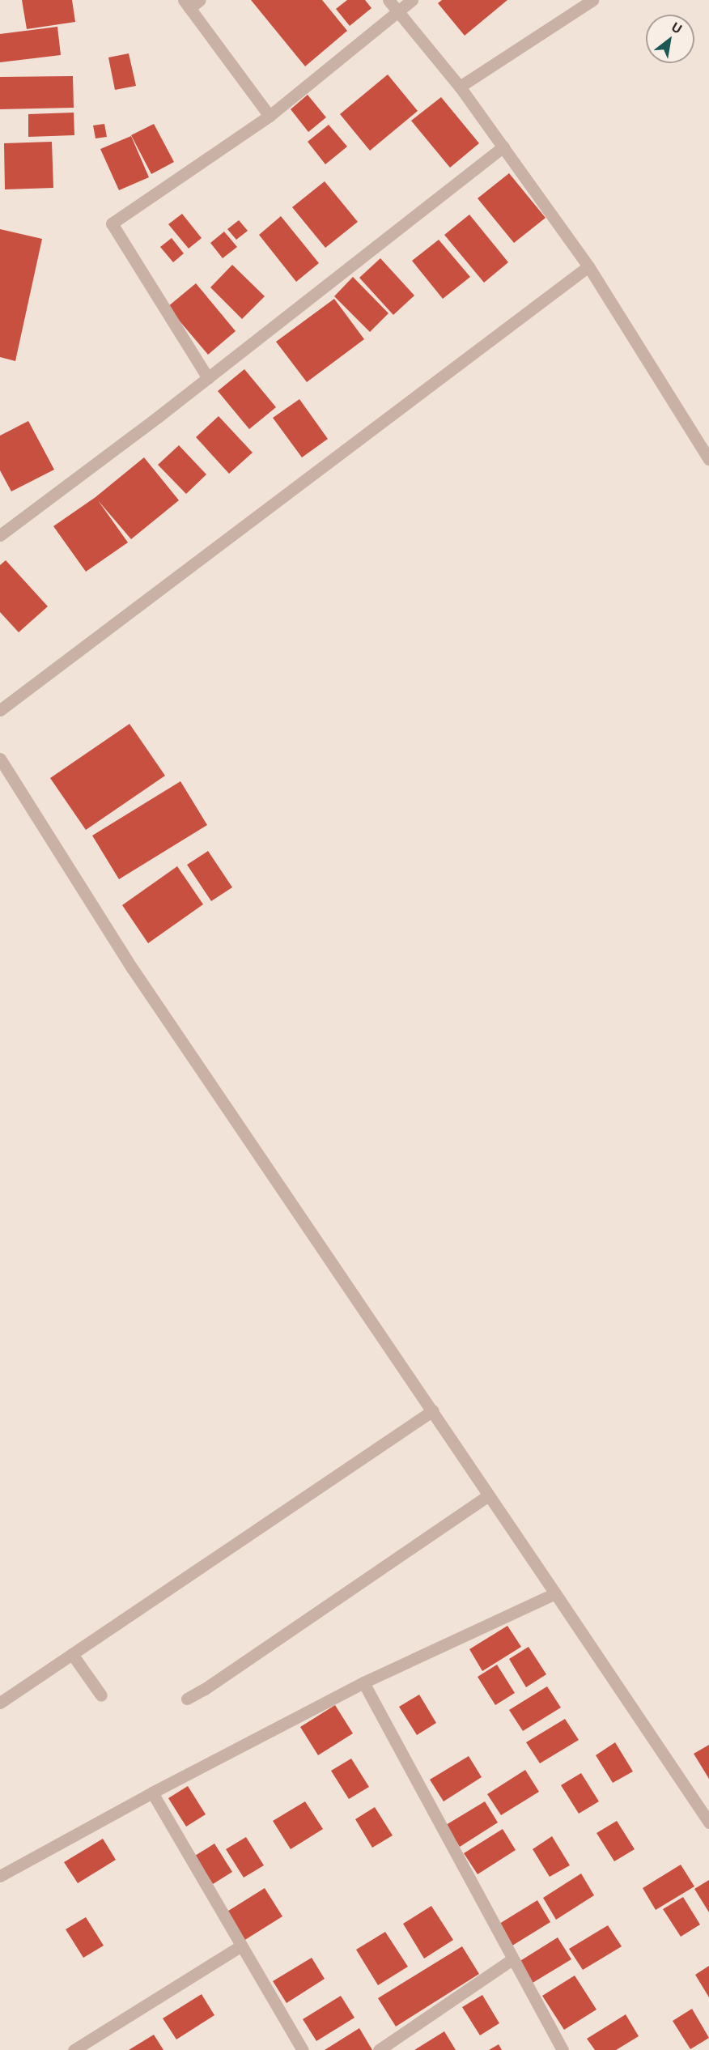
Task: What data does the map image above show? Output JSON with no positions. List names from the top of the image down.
{
  "north": "top right"
}
